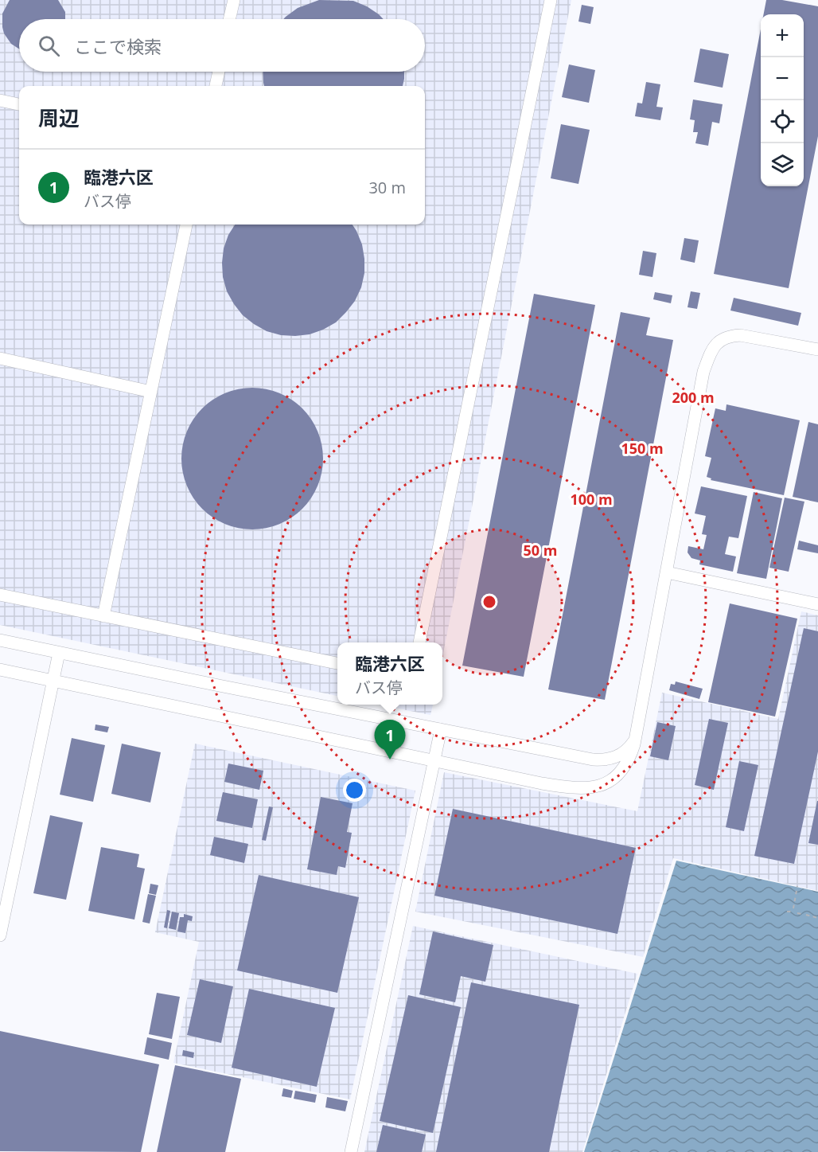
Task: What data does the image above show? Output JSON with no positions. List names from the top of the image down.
{
  "page": {
    "map_buttons": ["+", "−"],
    "search": "ここで検索",
    "heading": "周辺",
    "list": [
      {
        "mark": "1",
        "name": "臨港六区",
        "note": "バス停",
        "value": "30 m"
      }
    ],
    "popup": ["臨港六区", "バス停"],
    "pins": "1"
  },
  "rings": [
    "200 m",
    "150 m",
    "100 m",
    "50 m"
  ]
}
